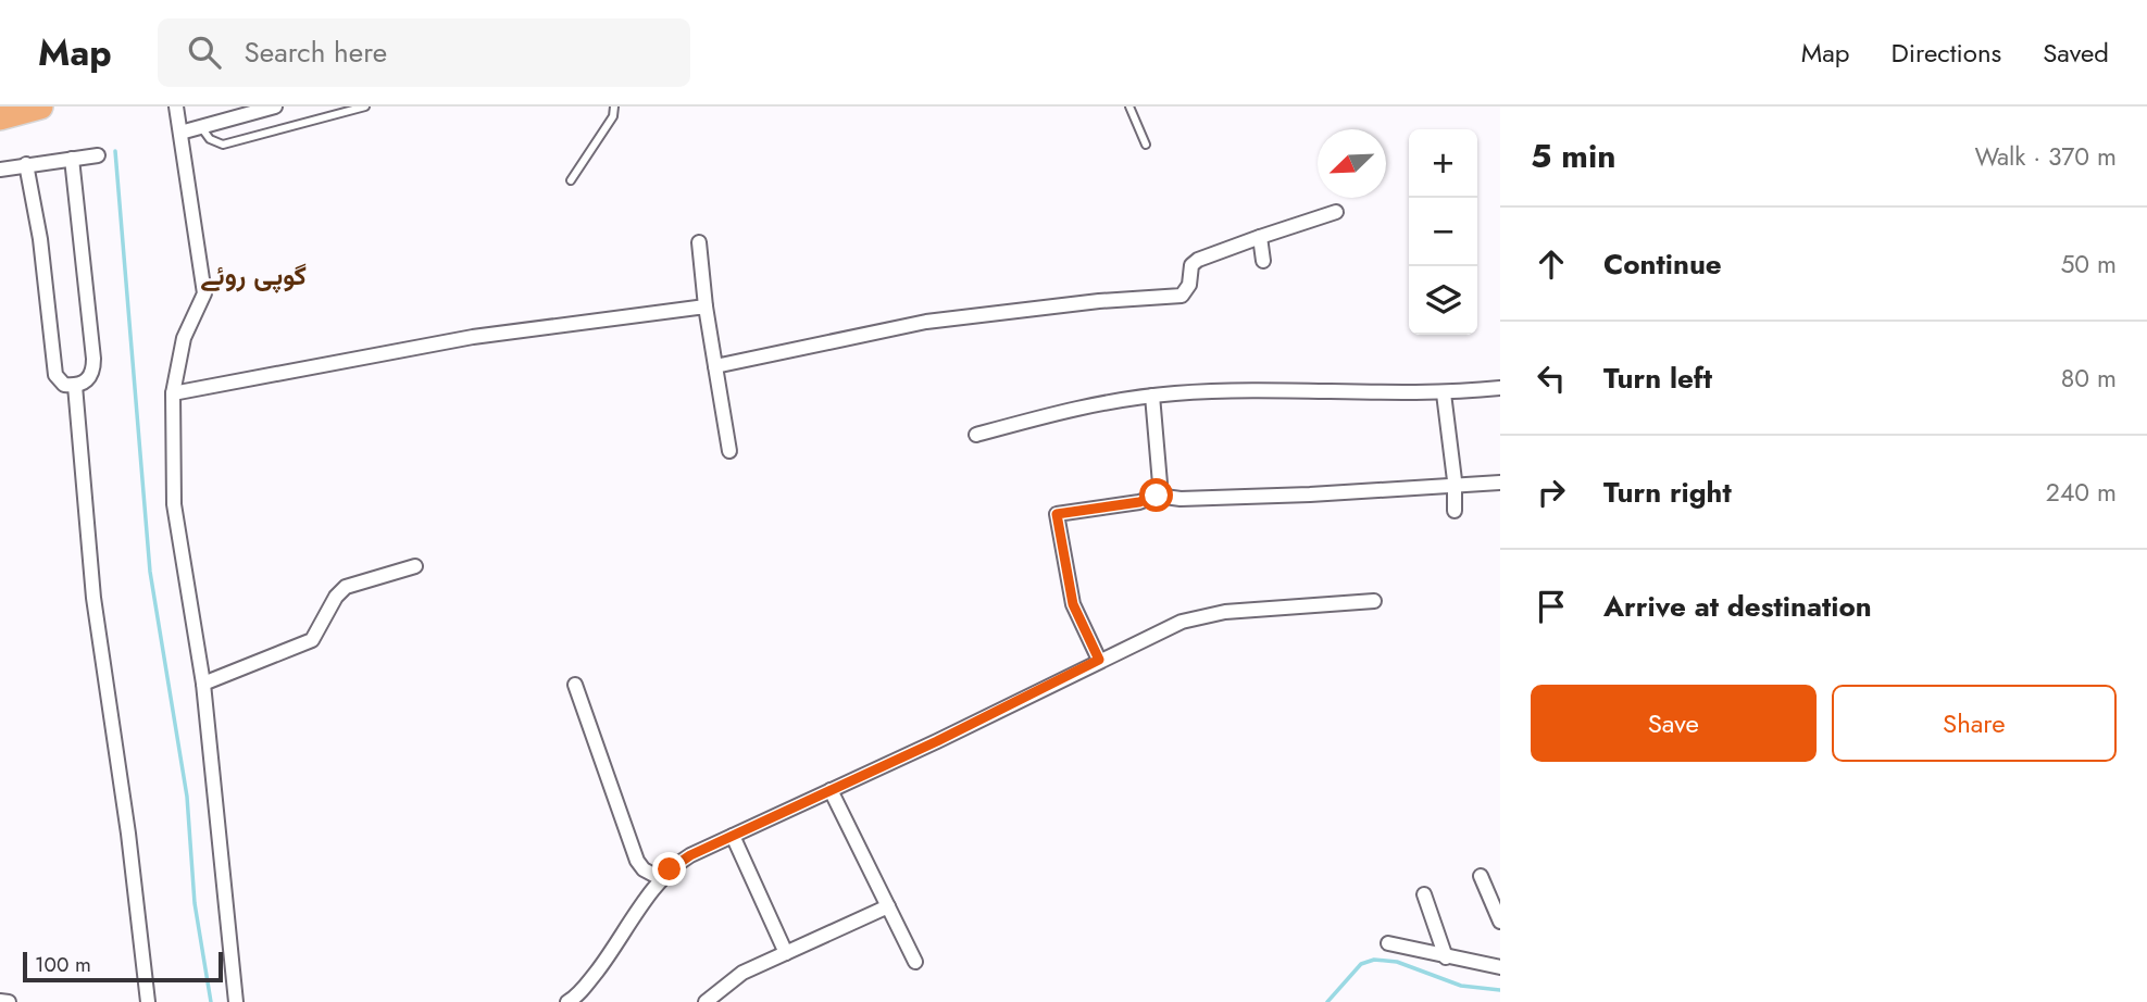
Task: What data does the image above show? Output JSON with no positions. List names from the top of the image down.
{
  "districts": ["گوپی روئے"],
  "scale_bar": "100 m",
  "north": "bottom left",
  "page": {
    "header": "Map",
    "search": "Search here",
    "nav": ["Map", "Directions", "Saved"],
    "heading": ["5 min", "Walk · 370 m"],
    "map_buttons": ["+", "−"],
    "list": [
      ["Continue", "50 m"],
      ["Turn left", "80 m"],
      ["Turn right", "240 m"],
      "Arrive at destination"
    ],
    "buttons": ["Save", "Share"],
    "scale": "100 m"
  }
}
